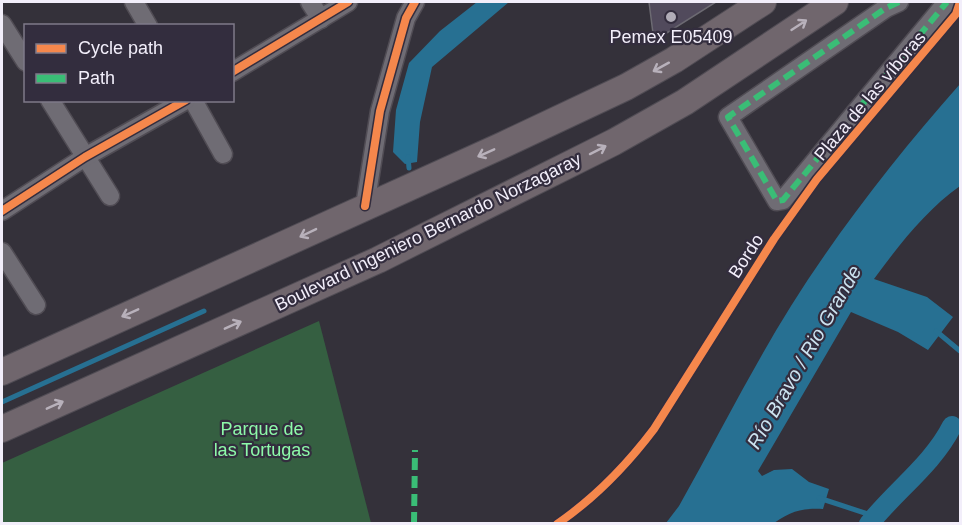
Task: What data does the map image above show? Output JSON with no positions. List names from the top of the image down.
{
  "streets": {
    "highway": ["Boulevard Ingeniero Bernardo Norzagaray"],
    "street": ["Plaza de las víboras"],
    "cycle path": ["Bordo"]
  },
  "water": ["Río Bravo / Rio Grande"],
  "parks": ["Parque de las Tortugas"],
  "places": ["Pemex E05409"],
  "legend": ["Cycle path", "Path"]
}
